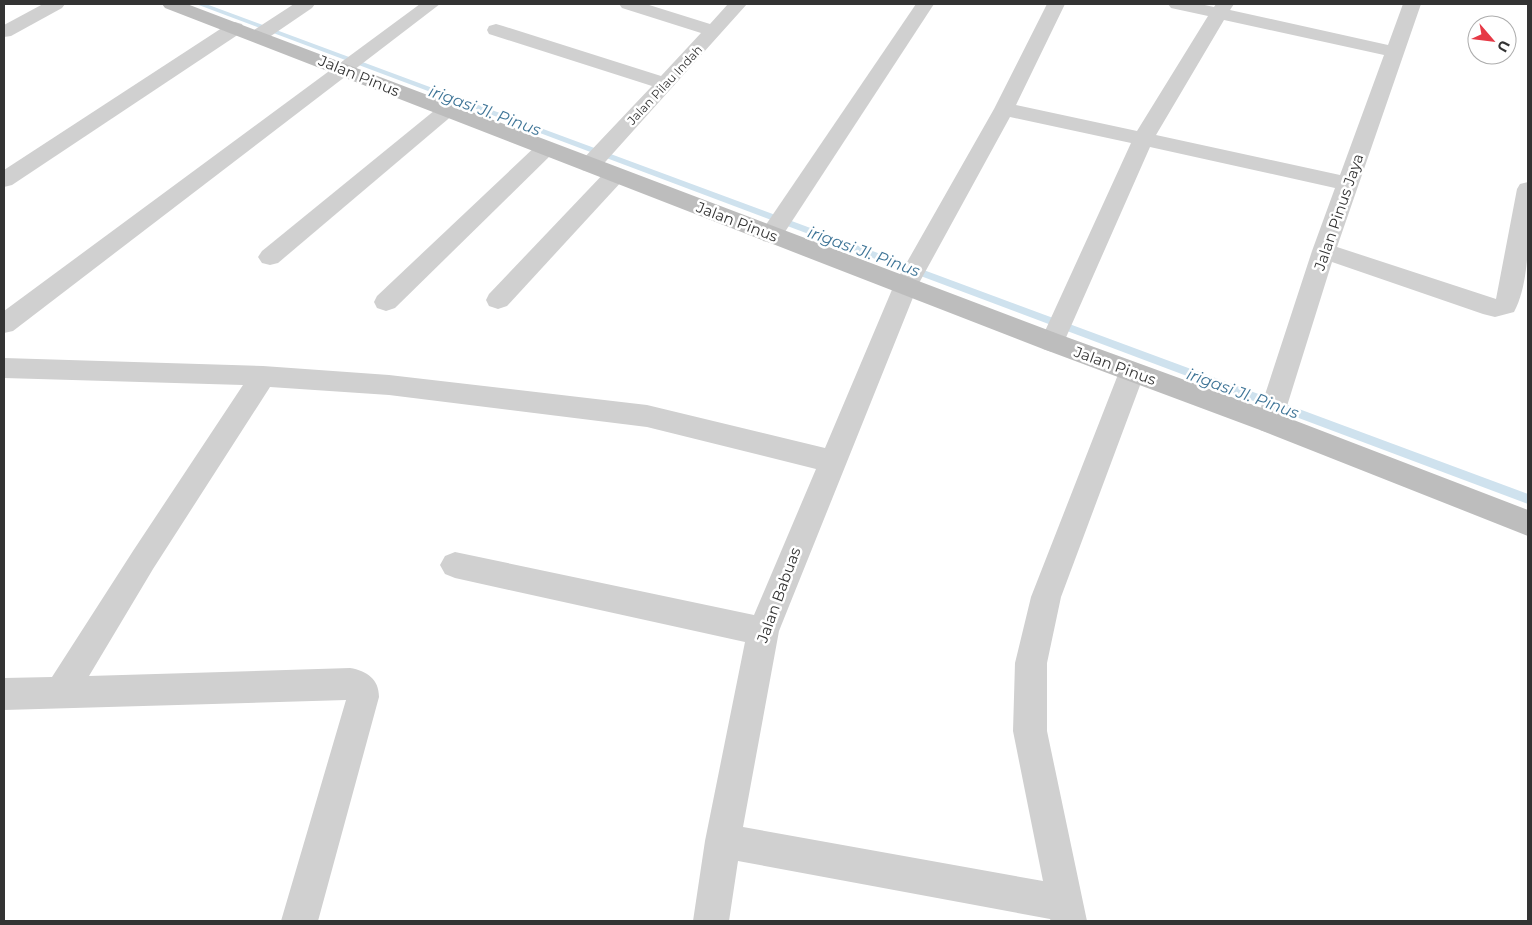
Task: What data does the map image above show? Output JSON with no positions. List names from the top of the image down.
{
  "streets": {
    "street": [
      "Jalan Pinus",
      "Jalan Pilau Indah",
      "Jalan Pinus Jaya",
      "Jalan Babuas"
    ]
  },
  "crossings": [
    ["Jalan Pinus", "Jalan Pilau Indah"],
    ["Jalan Pinus", "Jalan Pinus Jaya"],
    ["Jalan Pinus", "Jalan Babuas"]
  ],
  "water": ["irigasi Jl. Pinus"],
  "north": "bottom right"
}
